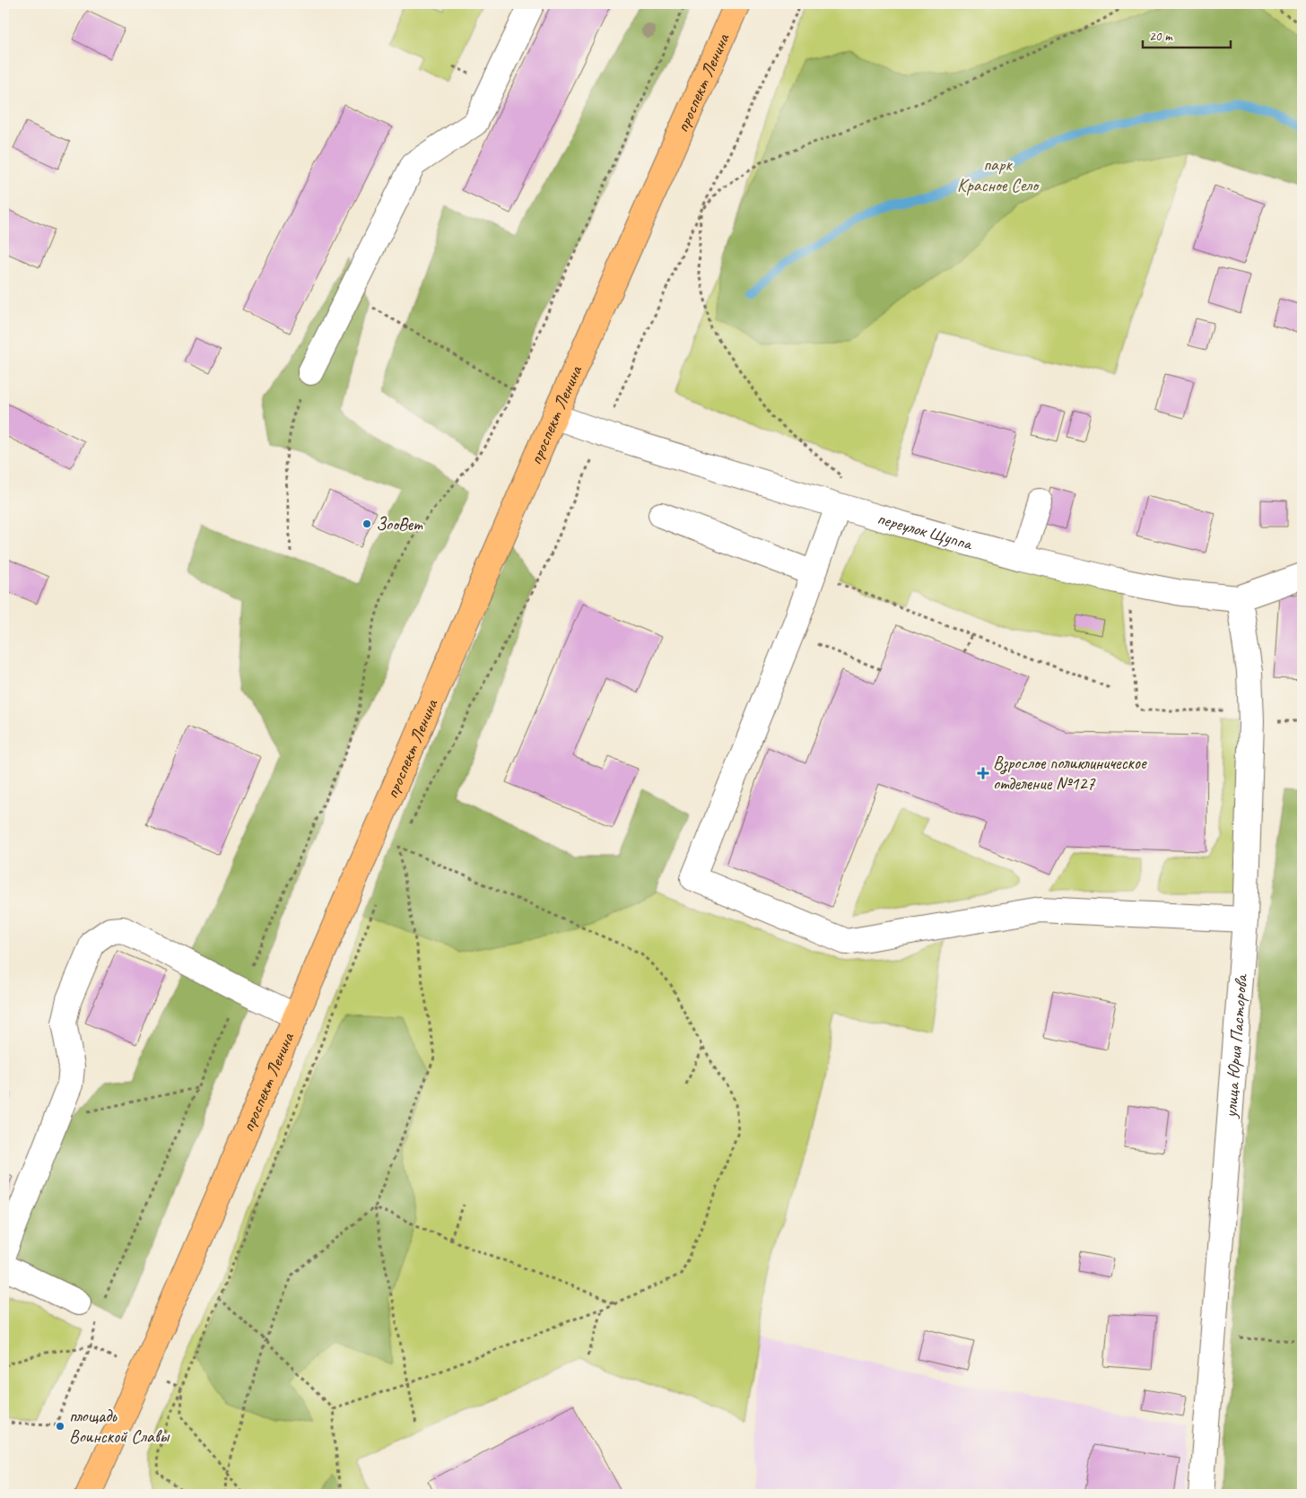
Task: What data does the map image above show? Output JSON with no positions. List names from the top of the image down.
{
  "streets": {
    "main road": ["проспект Ленина"],
    "street": ["переулок Щуппа", "улица Юрия Пасторова"]
  },
  "crossings": [
    ["проспект Ленина", "переулок Щуппа"],
    ["переулок Щуппа", "улица Юрия Пасторова"]
  ],
  "parks": ["парк Красное Село"],
  "places": {
    "other": ["ЗооВет", "площадь Воинской Славы"],
    "health": ["Взрослое поликлиническое отделение №127"]
  },
  "scale_bar": "20 m"
}
